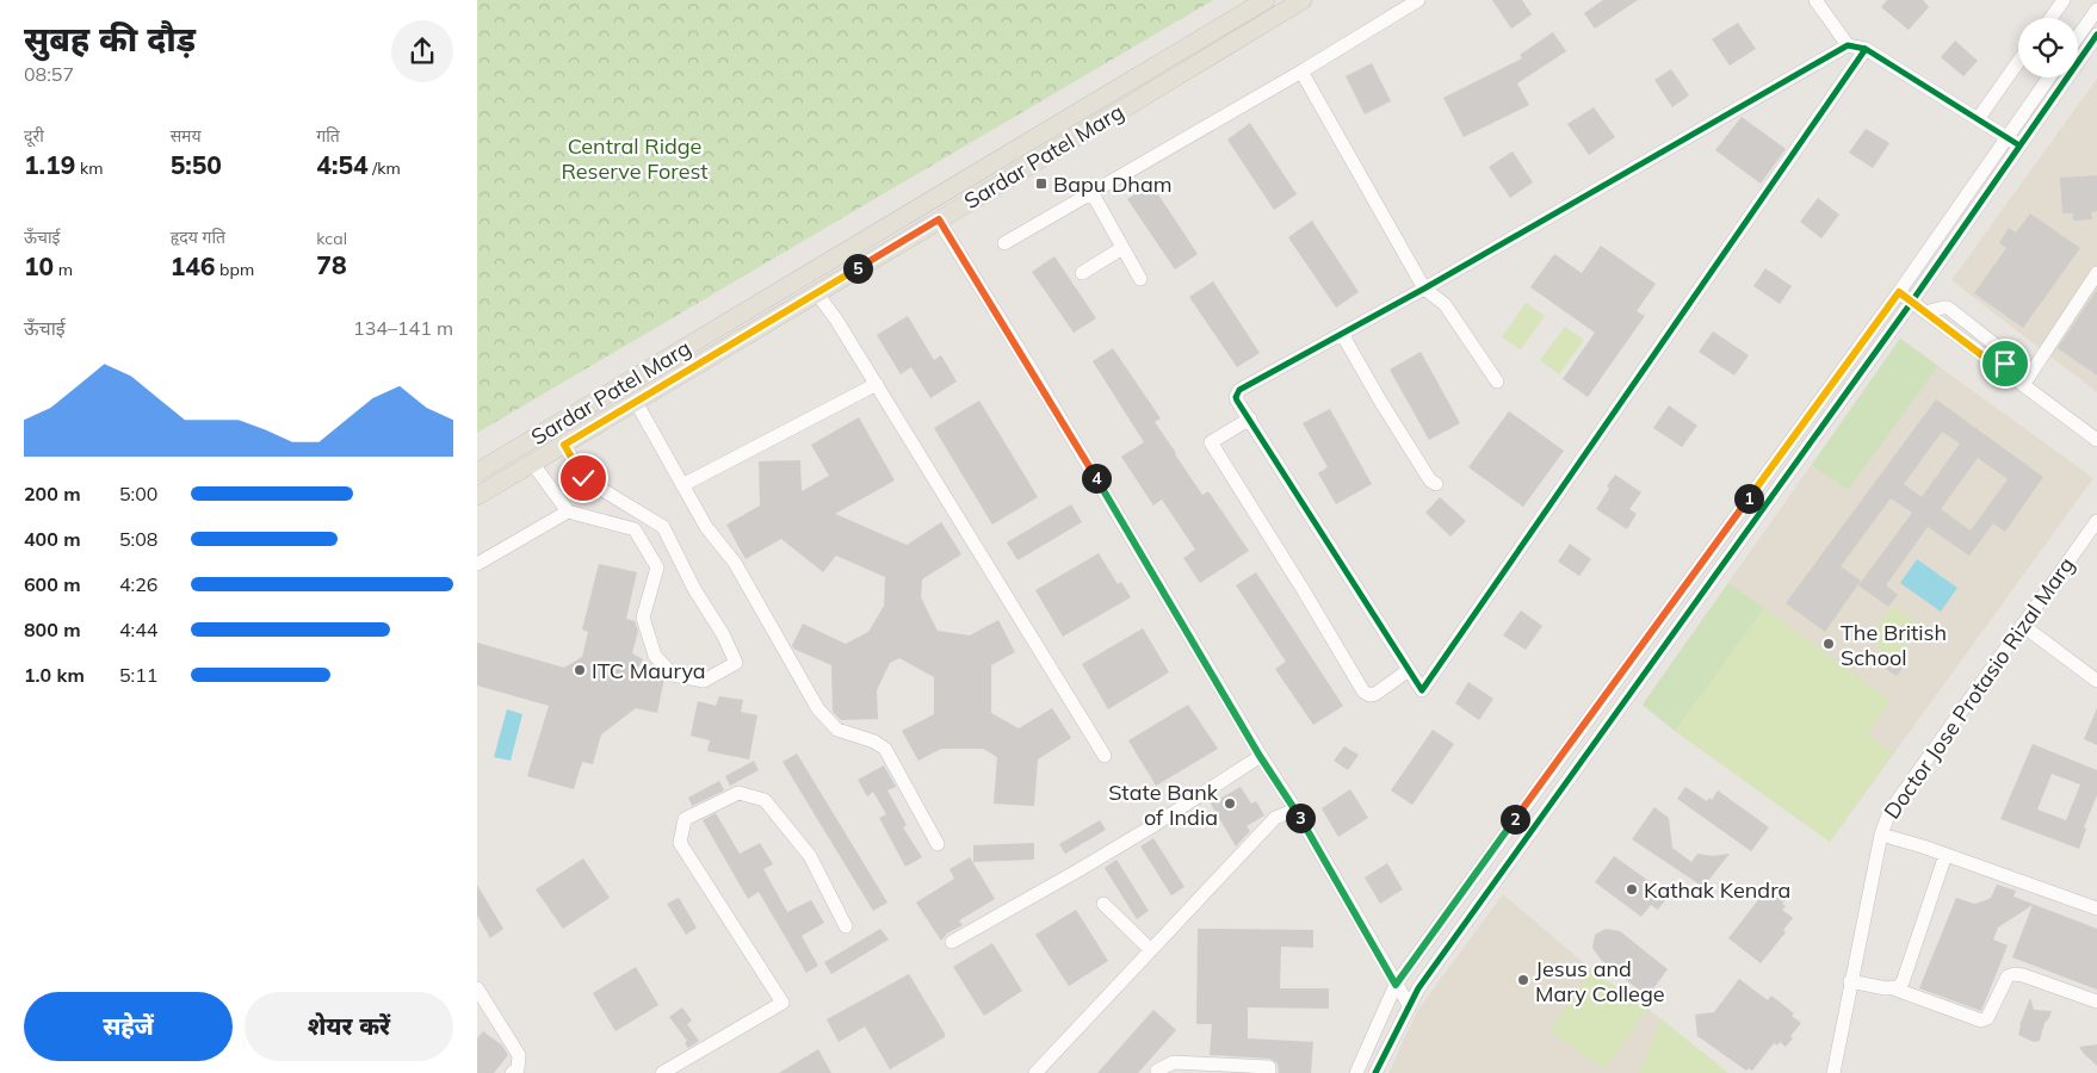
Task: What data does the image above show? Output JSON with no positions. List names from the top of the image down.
{
  "streets": {
    "main road": ["Sardar Patel Marg"],
    "street": ["Doctor Jose Protasio Rizal Marg"]
  },
  "parks": ["Central Ridge Reserve Forest"],
  "places": {
    "transit": ["Bapu Dham"],
    "other": [
      "The British School",
      "ITC Maurya",
      "State Bank of India",
      "Kathak Kendra",
      "Jesus and Mary College"
    ]
  },
  "page": {
    "heading": ["सुबह की दौड़", "08:57"],
    "stats": [
      ["दूरी", "1.19 km"],
      ["समय", "5:50"],
      ["गति", "4:54 /km"],
      ["ऊँचाई", "10 m"],
      ["हृदय गति", "146 bpm"],
      ["kcal", "78"]
    ],
    "pins": [
      "5",
      "4",
      "1",
      "3",
      "2"
    ],
    "chart": ["ऊँचाई", "134–141 m"],
    "list": [
      {
        "name": "200 m",
        "note": "5:00"
      },
      {
        "name": "400 m",
        "note": "5:08"
      },
      {
        "name": "600 m",
        "note": "4:26"
      },
      {
        "name": "800 m",
        "note": "4:44"
      },
      {
        "name": "1.0 km",
        "note": "5:11"
      }
    ],
    "buttons": ["सहेजें", "शेयर करें"]
  }
}
